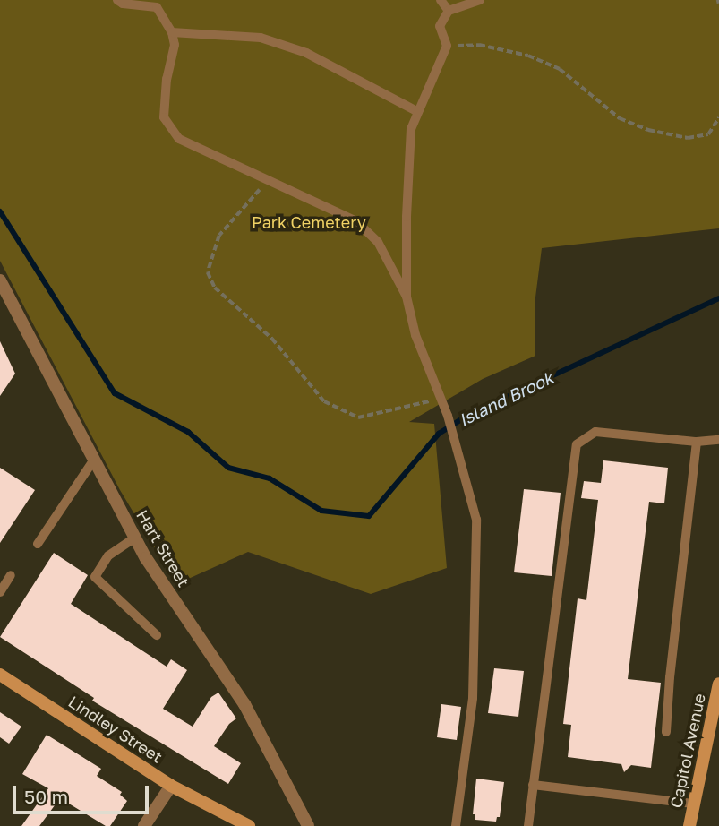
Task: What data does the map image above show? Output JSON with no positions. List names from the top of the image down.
{
  "streets": {
    "main road": ["Lindley Street", "Capitol Avenue"],
    "street": ["Hart Street"]
  },
  "water": ["Island Brook"],
  "parks": ["Park Cemetery"],
  "scale_bar": "50 m"
}
